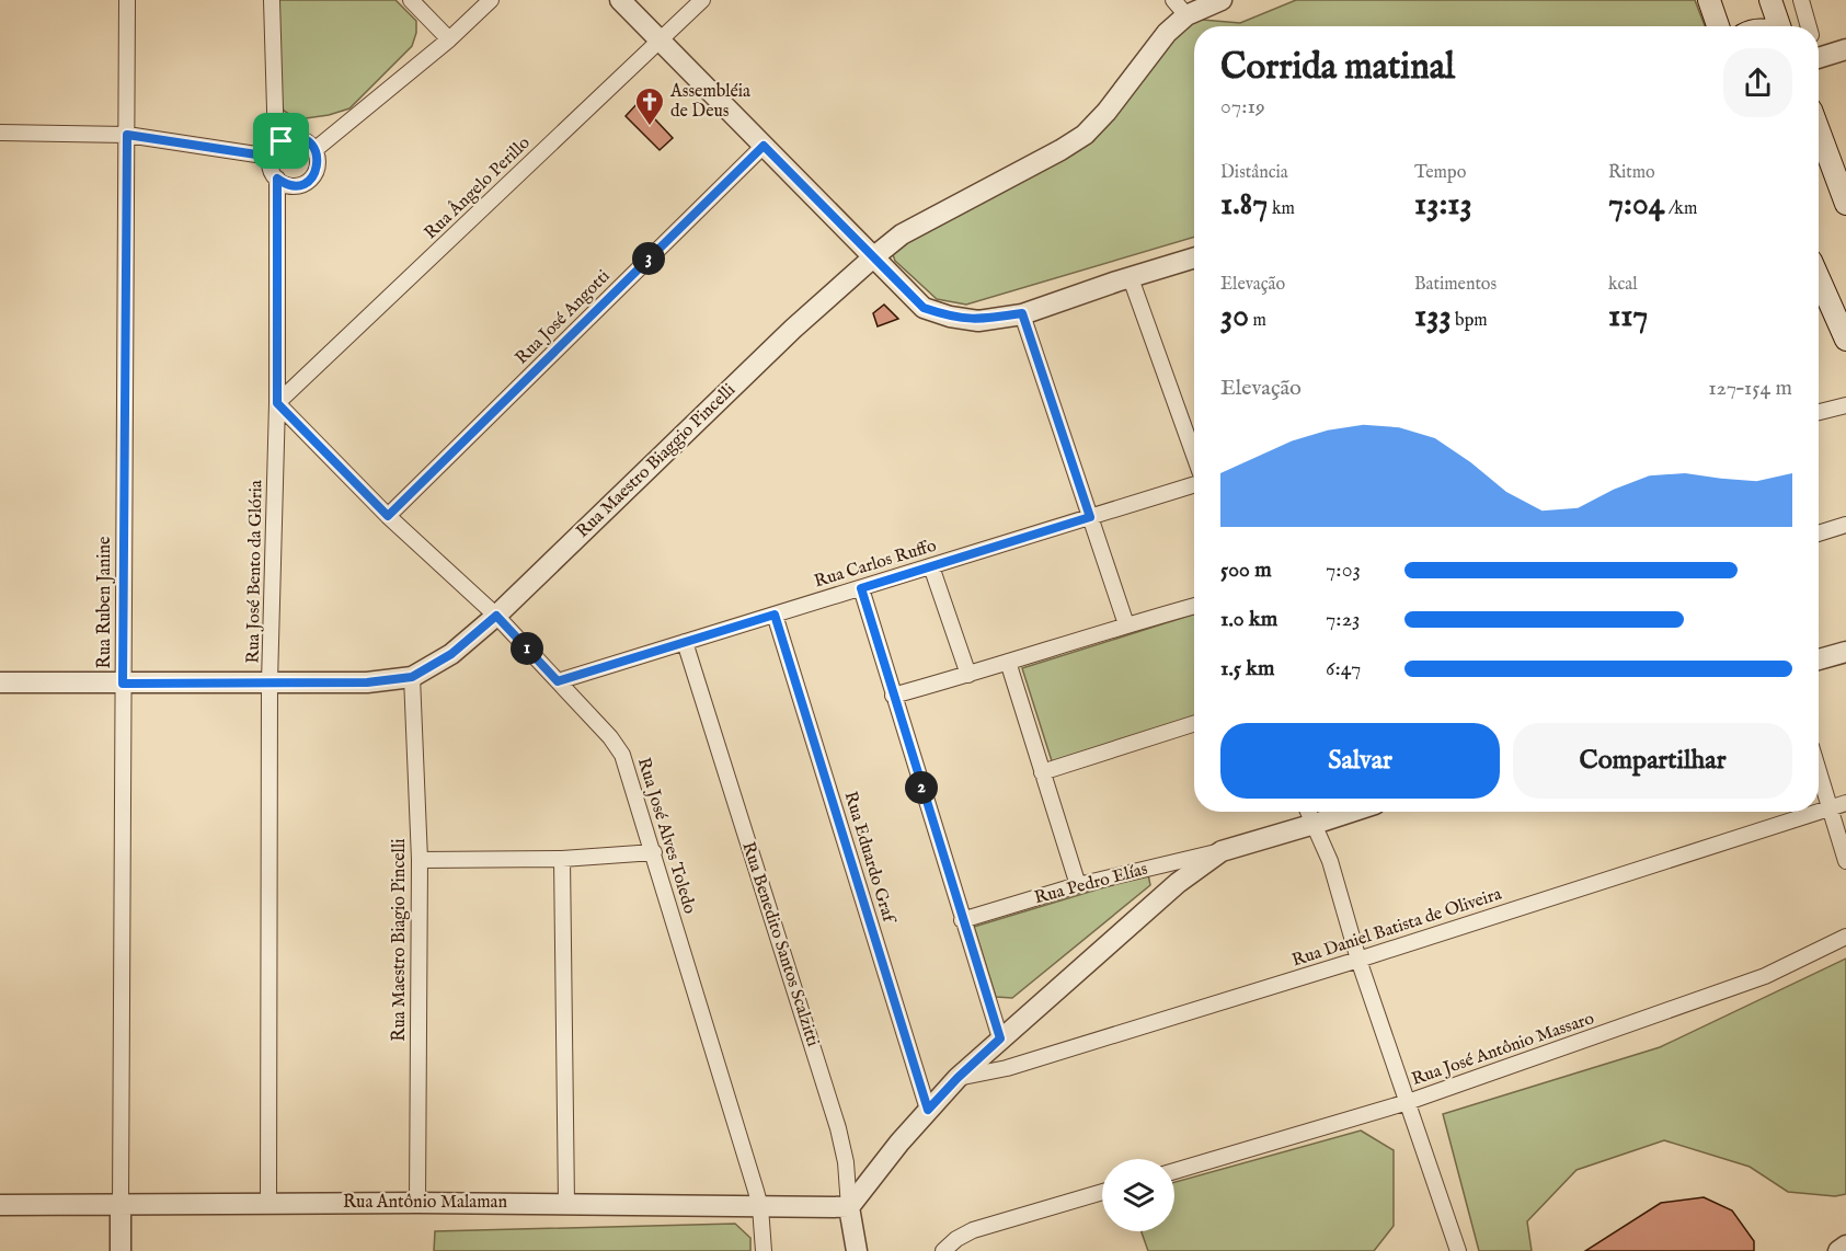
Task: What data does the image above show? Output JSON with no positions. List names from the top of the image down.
{
  "streets": {
    "street": [
      "Rua Ângelo Perillo",
      "Rua José Angotti",
      "Rua Maestro Biaggio Pincelli",
      "Rua Carlos Ruffo",
      "Rua José Bento da Glória",
      "Rua Ruben Janine",
      "Rua José Alves Toledo",
      "Rua Eduardo Graf",
      "Rua Pedro Elías",
      "Rua Daniel Batista de Oliveira",
      "Rua Maestro Biagio Pincelli",
      "Rua Benedito Santos Scalzitti",
      "Rua José Antônio Massaro",
      "Rua Antônio Malaman"
    ]
  },
  "crossings": [
    ["Rua Ângelo Perillo", "Rua José Bento da Glória"],
    ["Rua Ângelo Perillo", "Rua José Alves Toledo"],
    ["Rua José Angotti", "Rua José Alves Toledo"],
    ["Rua Maestro Biaggio Pincelli", "Rua José Bento da Glória"],
    ["Rua Maestro Biaggio Pincelli", "Rua Ruben Janine"],
    ["Rua Maestro Biaggio Pincelli", "Rua José Alves Toledo"],
    ["Rua Maestro Biaggio Pincelli", "Rua Maestro Biagio Pincelli"],
    ["Rua Carlos Ruffo", "Rua José Alves Toledo"],
    ["Rua Carlos Ruffo", "Rua Eduardo Graf"],
    ["Rua Carlos Ruffo", "Rua Benedito Santos Scalzitti"],
    ["Rua José Bento da Glória", "Rua José Alves Toledo"],
    ["Rua José Bento da Glória", "Rua Antônio Malaman"],
    ["Rua Ruben Janine", "Rua Antônio Malaman"],
    ["Rua José Alves Toledo", "Rua Antônio Malaman"],
    ["Rua Eduardo Graf", "Rua Pedro Elías"],
    ["Rua Pedro Elías", "Rua Daniel Batista de Oliveira"],
    ["Rua Pedro Elías", "Rua Benedito Santos Scalzitti"],
    ["Rua Pedro Elías", "Rua Antônio Malaman"],
    ["Rua Maestro Biagio Pincelli", "Rua Antônio Malaman"],
    ["Rua Benedito Santos Scalzitti", "Rua Antônio Malaman"]
  ],
  "places": {
    "church": ["Assembléia de Deus"]
  },
  "page": {
    "heading": ["Corrida matinal", "07:19"],
    "stats": [
      ["Distância", "1.87 km"],
      ["Tempo", "13:13"],
      ["Ritmo", "7:04 /km"],
      ["Elevação", "30 m"],
      ["Batimentos", "133 bpm"],
      ["kcal", "117"]
    ],
    "pins": ["3", "1", "2"],
    "chart": ["Elevação", "127–154 m"],
    "list": [
      {
        "name": "500 m",
        "note": "7:03"
      },
      {
        "name": "1.0 km",
        "note": "7:23"
      },
      {
        "name": "1.5 km",
        "note": "6:47"
      }
    ],
    "buttons": ["Salvar", "Compartilhar"]
  }
}
